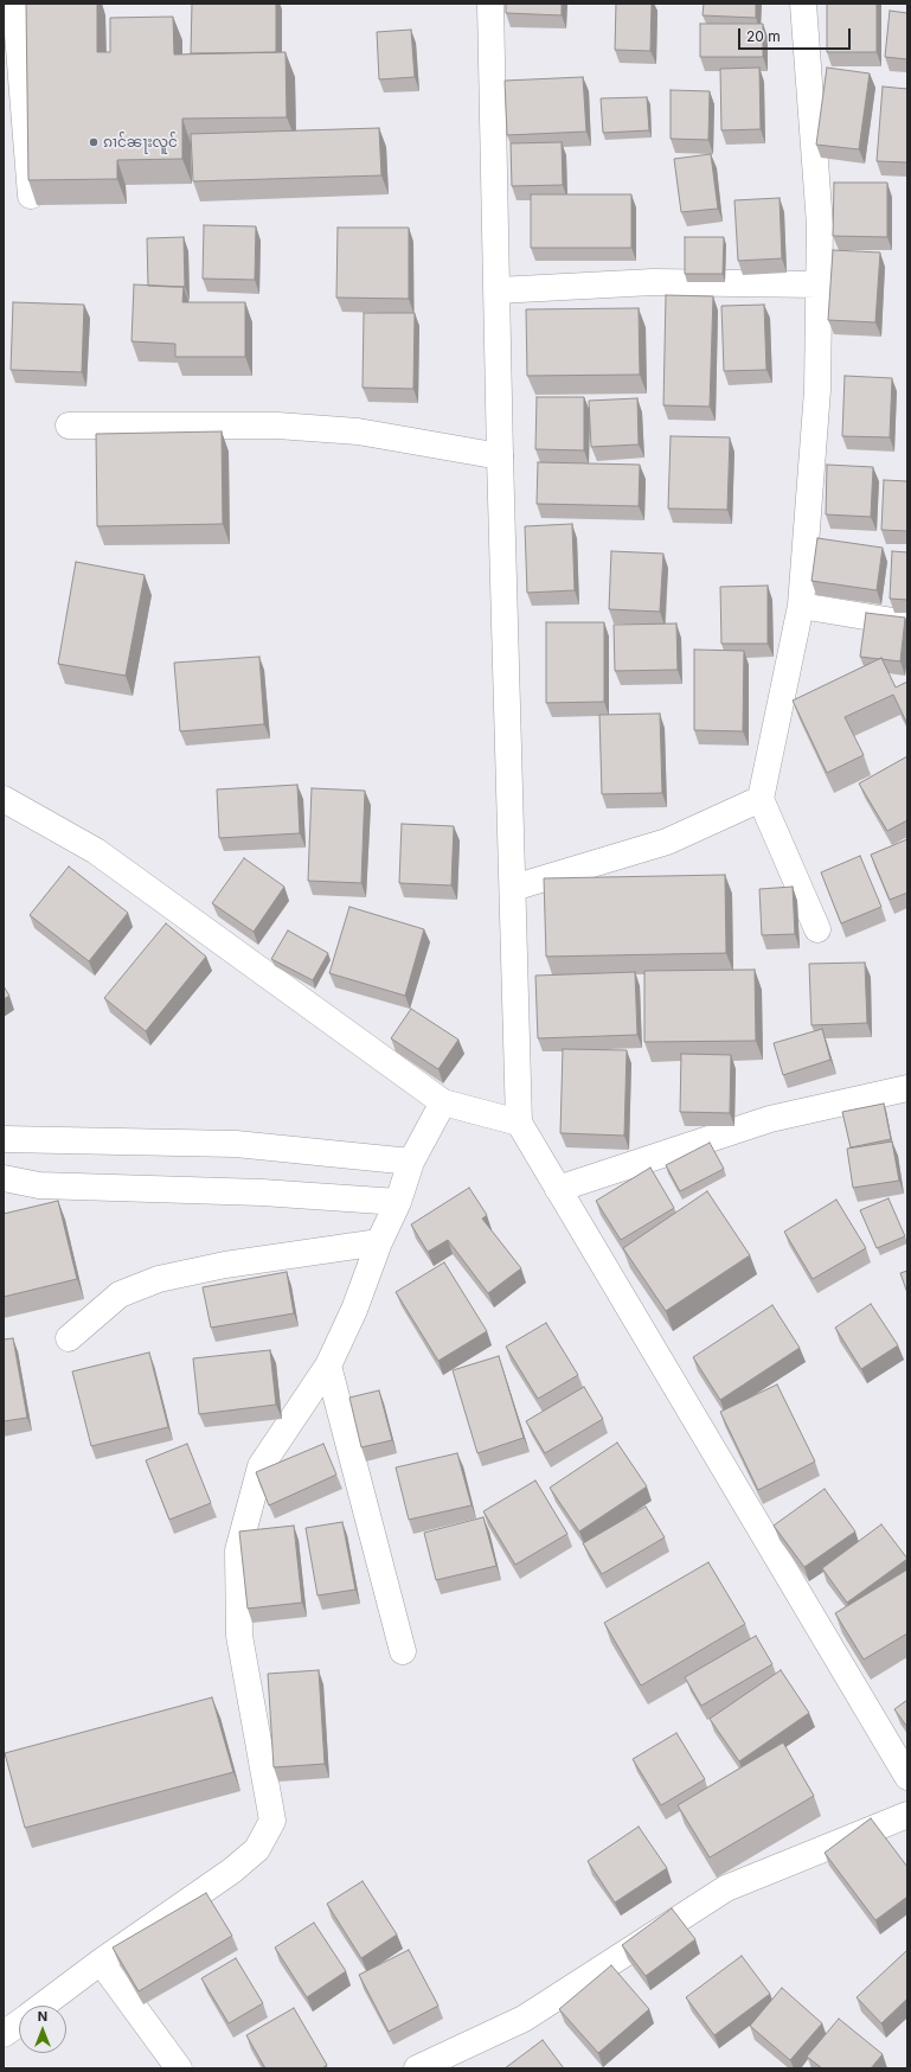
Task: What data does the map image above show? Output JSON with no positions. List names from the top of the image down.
{
  "places": ["ၵၢင်ၼႃးလူင်"],
  "scale_bar": "20 m",
  "north": "top"
}
